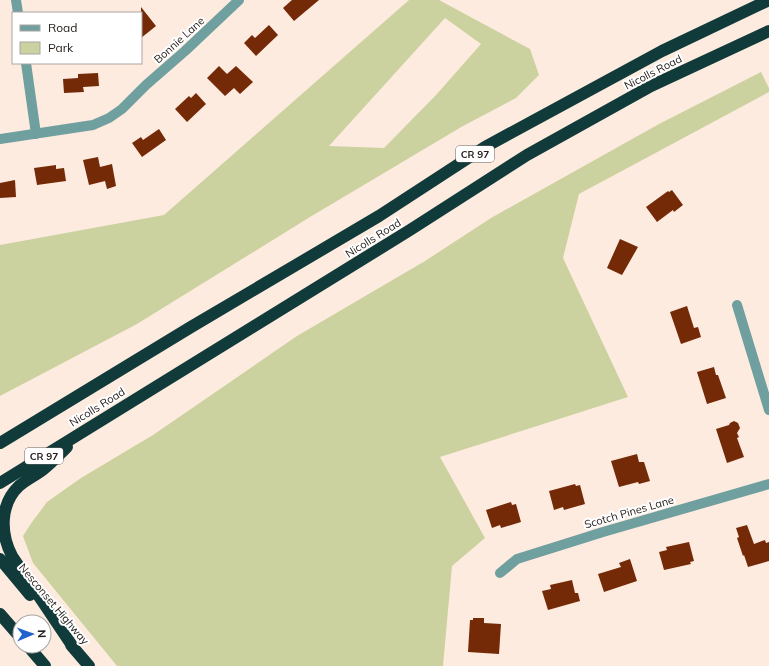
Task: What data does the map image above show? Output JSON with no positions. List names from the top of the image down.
{
  "streets": {
    "highway": ["Nicolls Road", "CR 97", "Nesconset Highway"],
    "street": ["Bonnie Lane", "Scotch Pines Lane"]
  },
  "legend": ["Road", "Park"],
  "north": "right"
}
